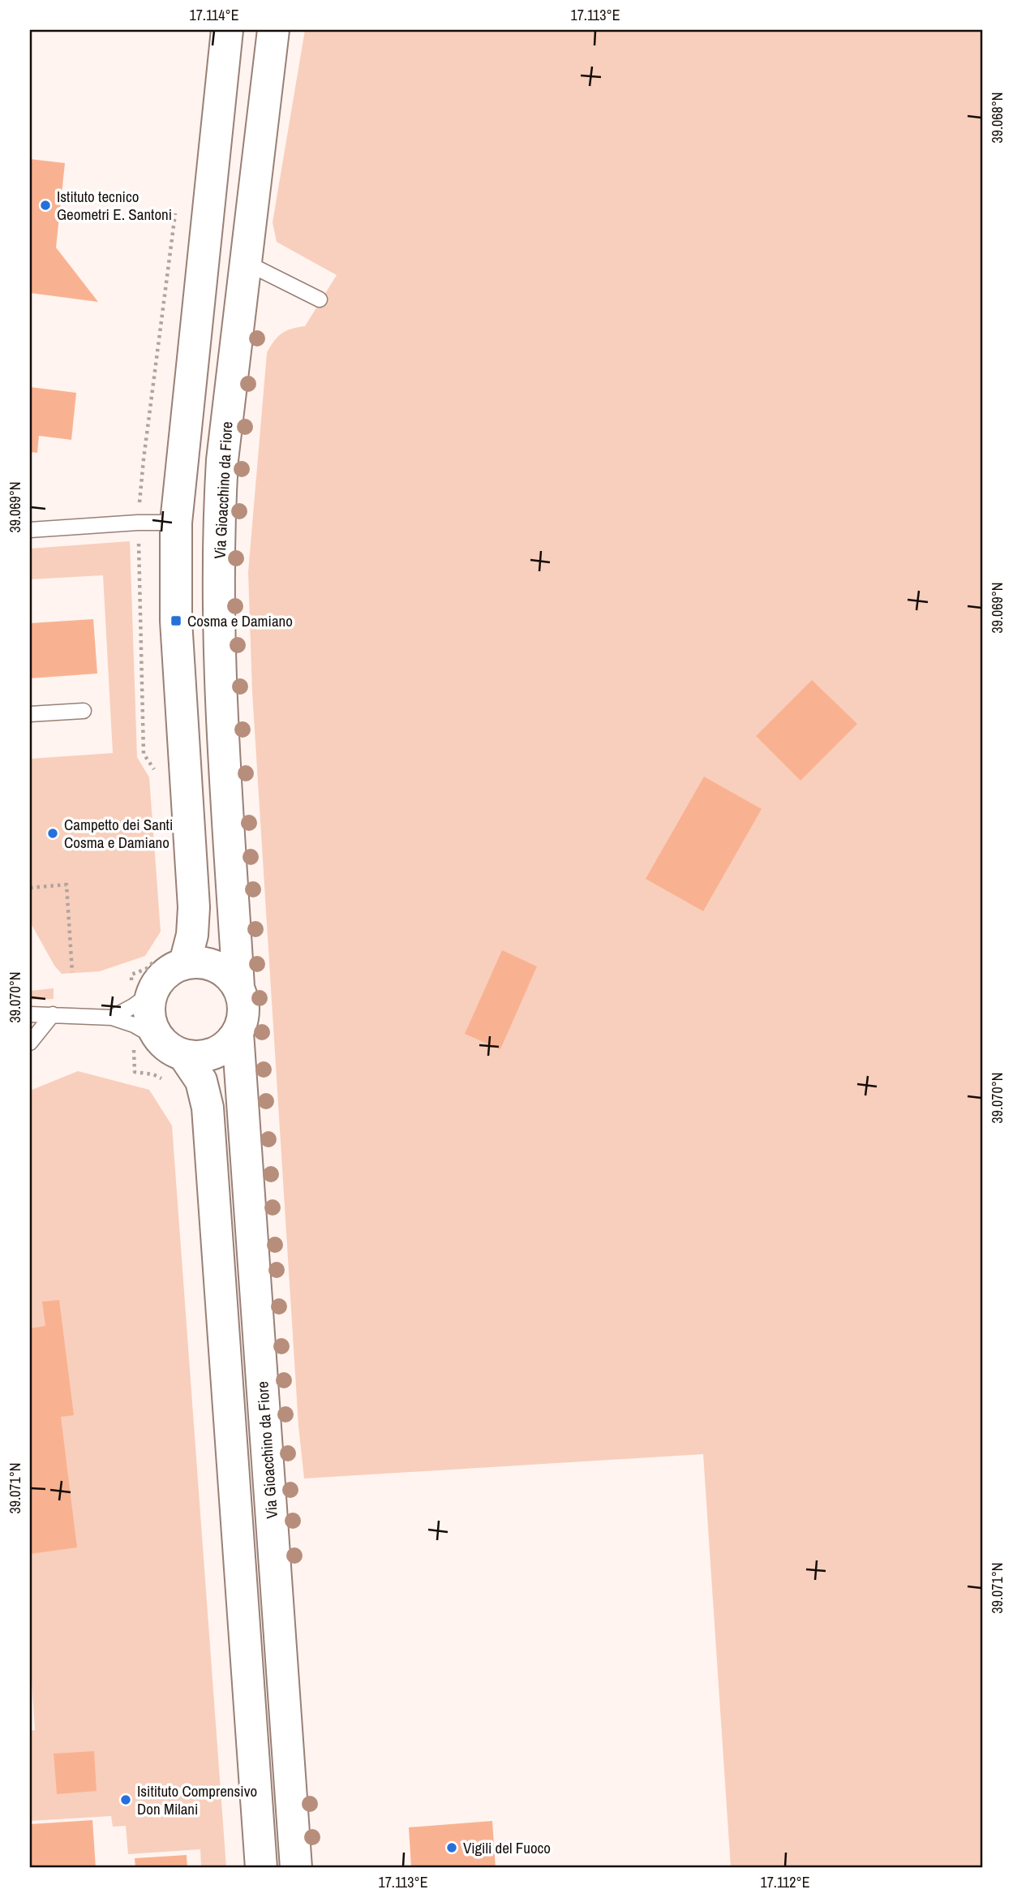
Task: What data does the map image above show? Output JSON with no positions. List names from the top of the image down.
{
  "streets": {
    "street": ["Via Gioacchino da Fiore"]
  },
  "places": {
    "other": [
      "Istituto tecnico Geometri E. Santoni",
      "Campetto dei Santi Cosma e Damiano",
      "Isitituto Comprensivo Don Milani",
      "Vigili del Fuoco"
    ],
    "transit": ["Cosma e Damiano"]
  },
  "coordinates": [
    "17.114°E",
    "17.113°E",
    "39.068°N",
    "39.069°N",
    "39.070°N",
    "39.071°N",
    "17.112°E"
  ]
}
